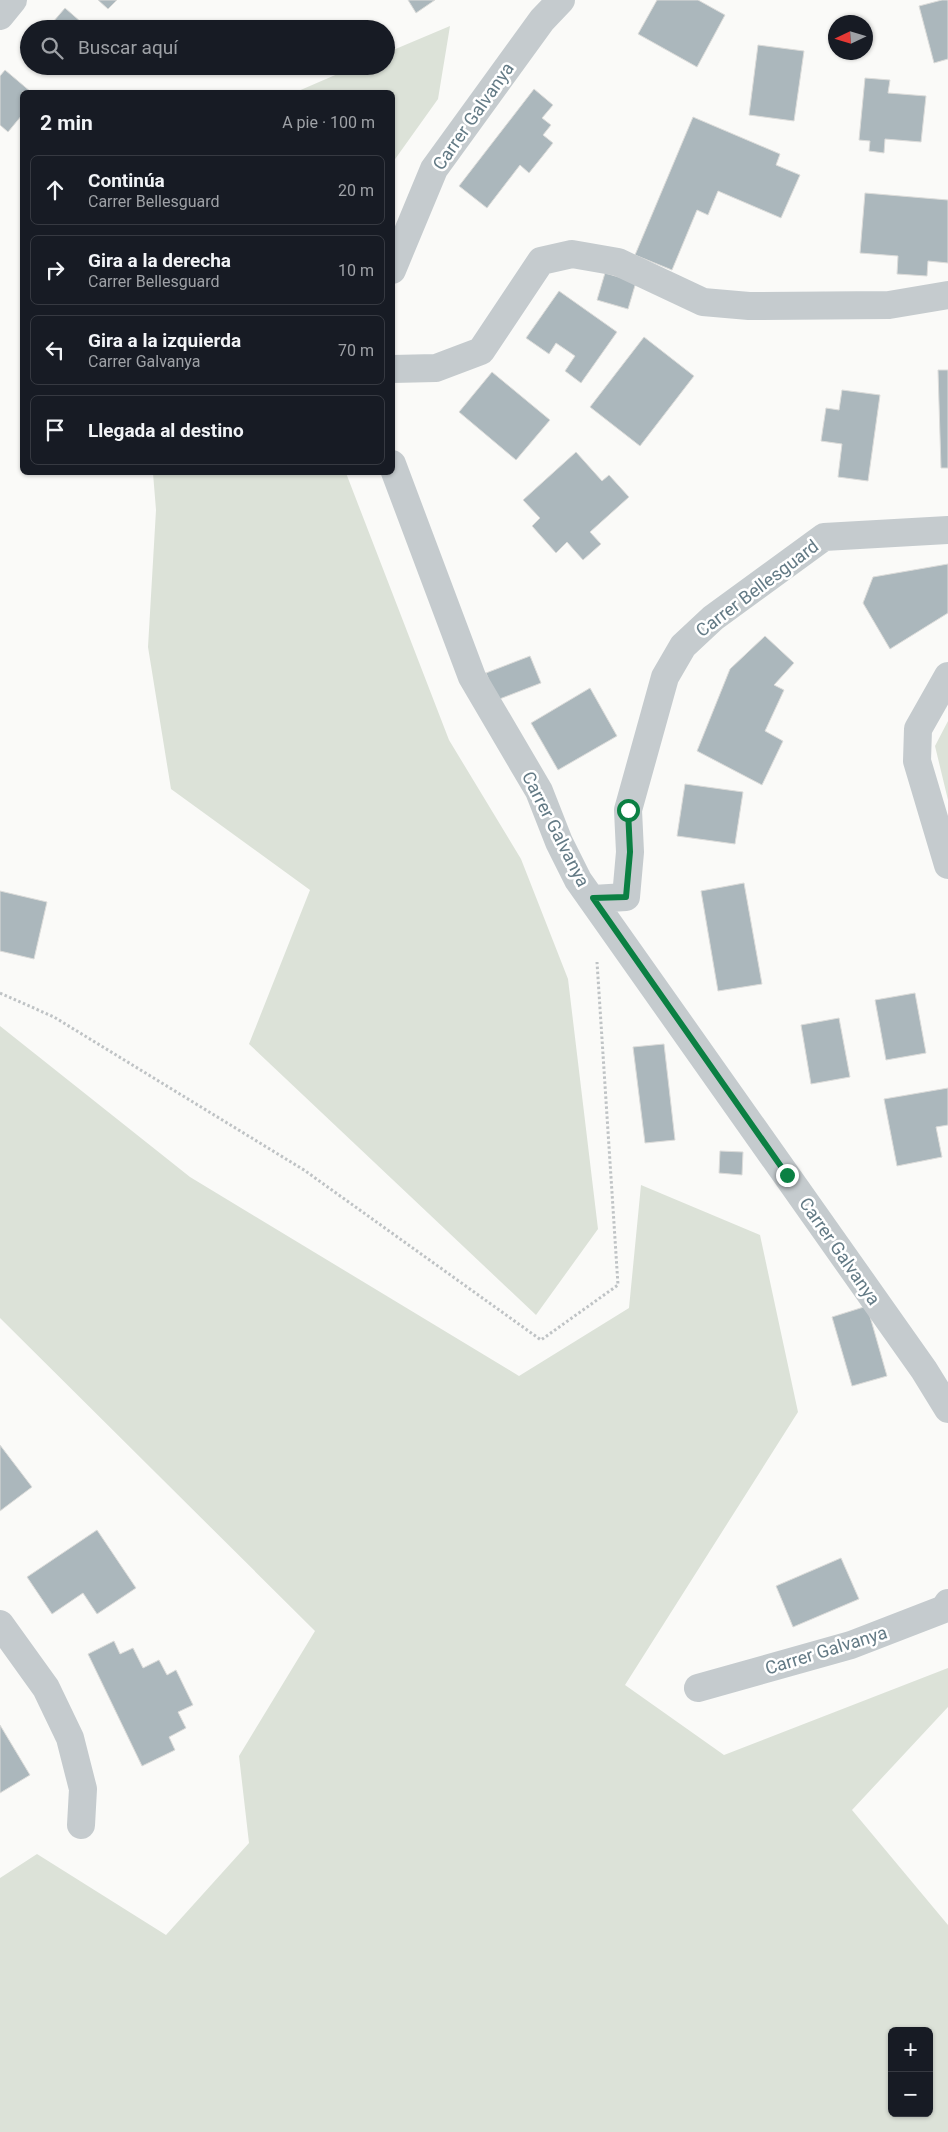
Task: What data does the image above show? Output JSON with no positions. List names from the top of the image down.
{
  "streets": {
    "street": ["Carrer Galvanya", "Carrer Bellesguard"]
  },
  "crossings": [
    ["Carrer Galvanya", "Carrer Bellesguard"]
  ],
  "north": "left",
  "page": {
    "search": "Buscar aquí",
    "heading": ["2 min", "A pie · 100 m"],
    "list": [
      ["Continúa", "Carrer Bellesguard", "20 m"],
      ["Gira a la derecha", "Carrer Bellesguard", "10 m"],
      ["Gira a la izquierda", "Carrer Galvanya", "70 m"],
      "Llegada al destino"
    ],
    "map_buttons": ["+", "−"]
  }
}
